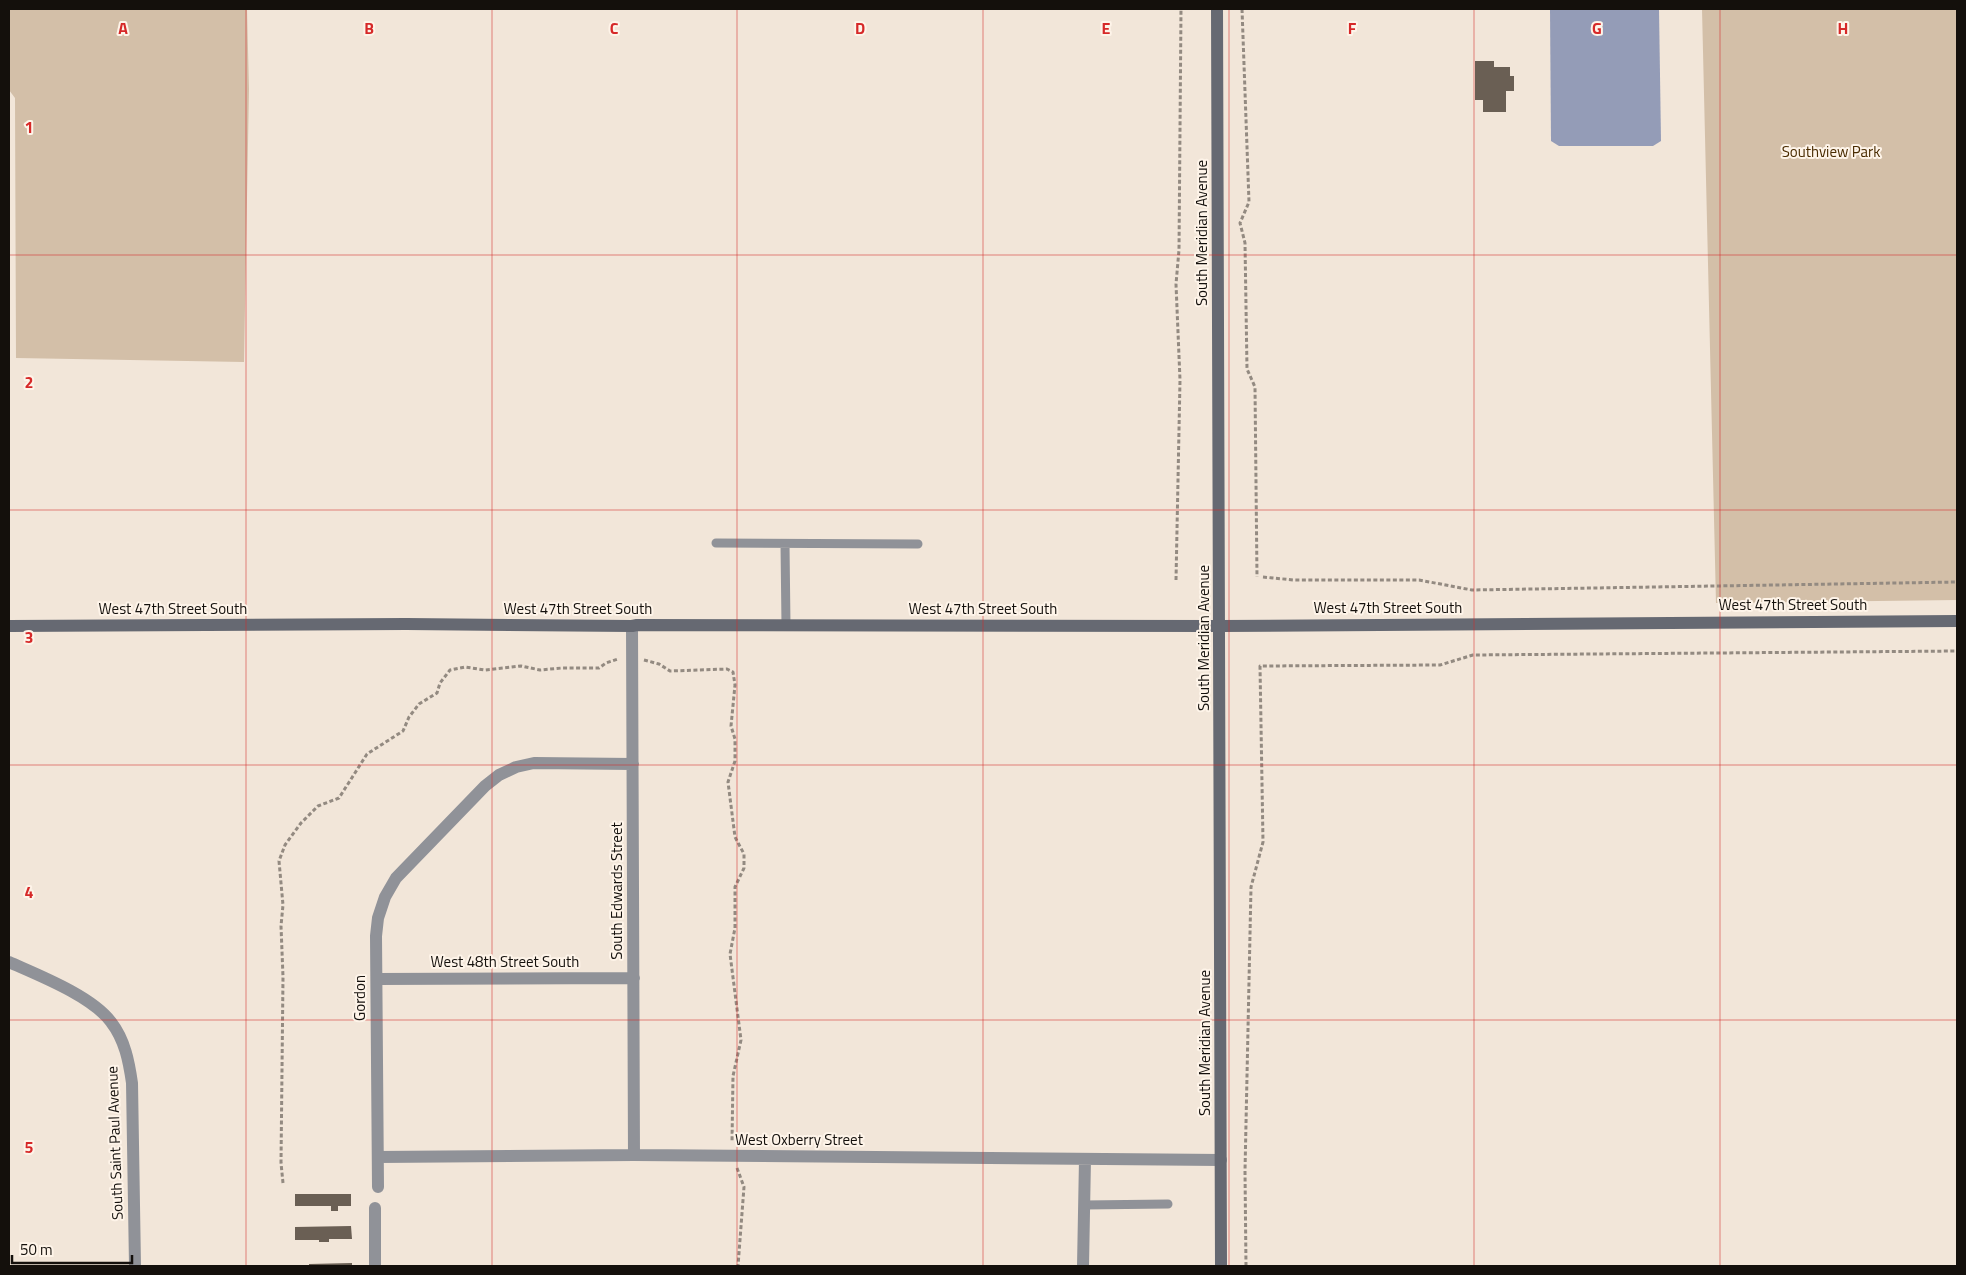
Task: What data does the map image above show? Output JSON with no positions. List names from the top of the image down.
{
  "streets": {
    "street": [
      "South Meridian Avenue",
      "West 47th Street South",
      "South Edwards Street",
      "West 48th Street South",
      "Gordon",
      "West Oxberry Street",
      "South Saint Paul Avenue"
    ]
  },
  "crossings": [
    ["South Meridian Avenue", "West 47th Street South"],
    ["South Meridian Avenue", "West Oxberry Street"],
    ["West 47th Street South", "South Edwards Street"],
    ["South Edwards Street", "West 48th Street South"],
    ["South Edwards Street", "Gordon"],
    ["South Edwards Street", "West Oxberry Street"],
    ["West 48th Street South", "Gordon"],
    ["Gordon", "West Oxberry Street"]
  ],
  "parks": ["Southview Park"],
  "scale_bar": "50 m",
  "grid": {
    "columns": [
      "A",
      "B",
      "C",
      "D",
      "E",
      "F",
      "G",
      "H"
    ],
    "rows": [
      "1",
      "2",
      "3",
      "4",
      "5"
    ]
  }
}
